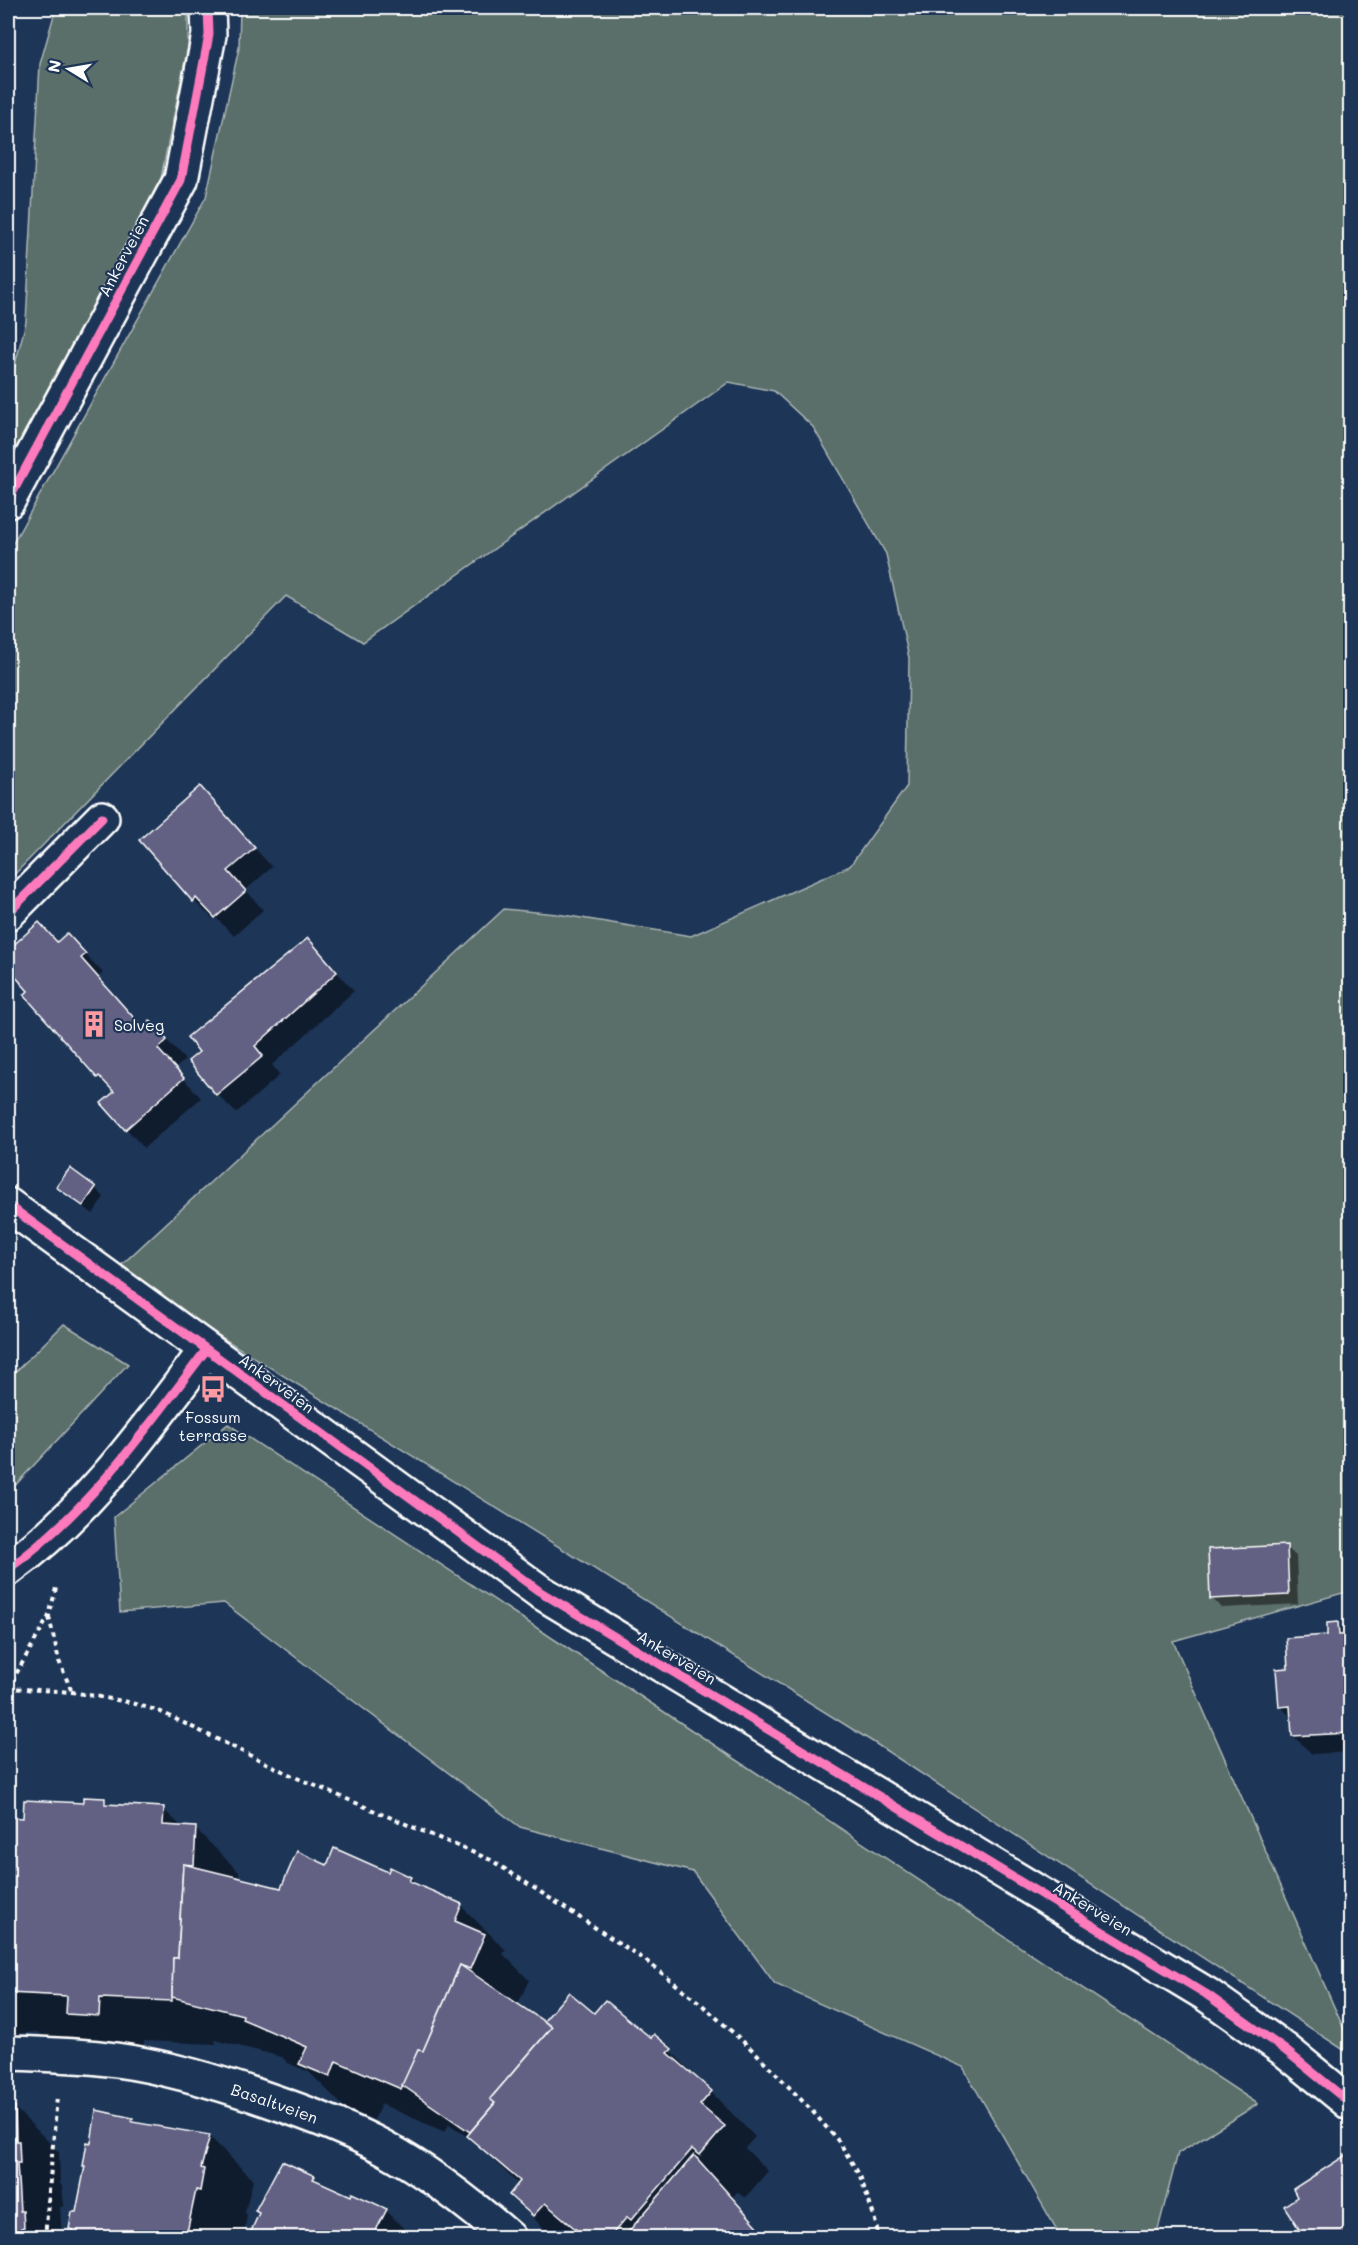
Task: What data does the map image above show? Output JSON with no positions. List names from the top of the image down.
{
  "streets": {
    "street": ["Ankerveien", "Basaltveien"]
  },
  "places": {
    "building": ["Solveg"],
    "bus stop": ["Fossum terrasse"]
  },
  "north": "left"
}
